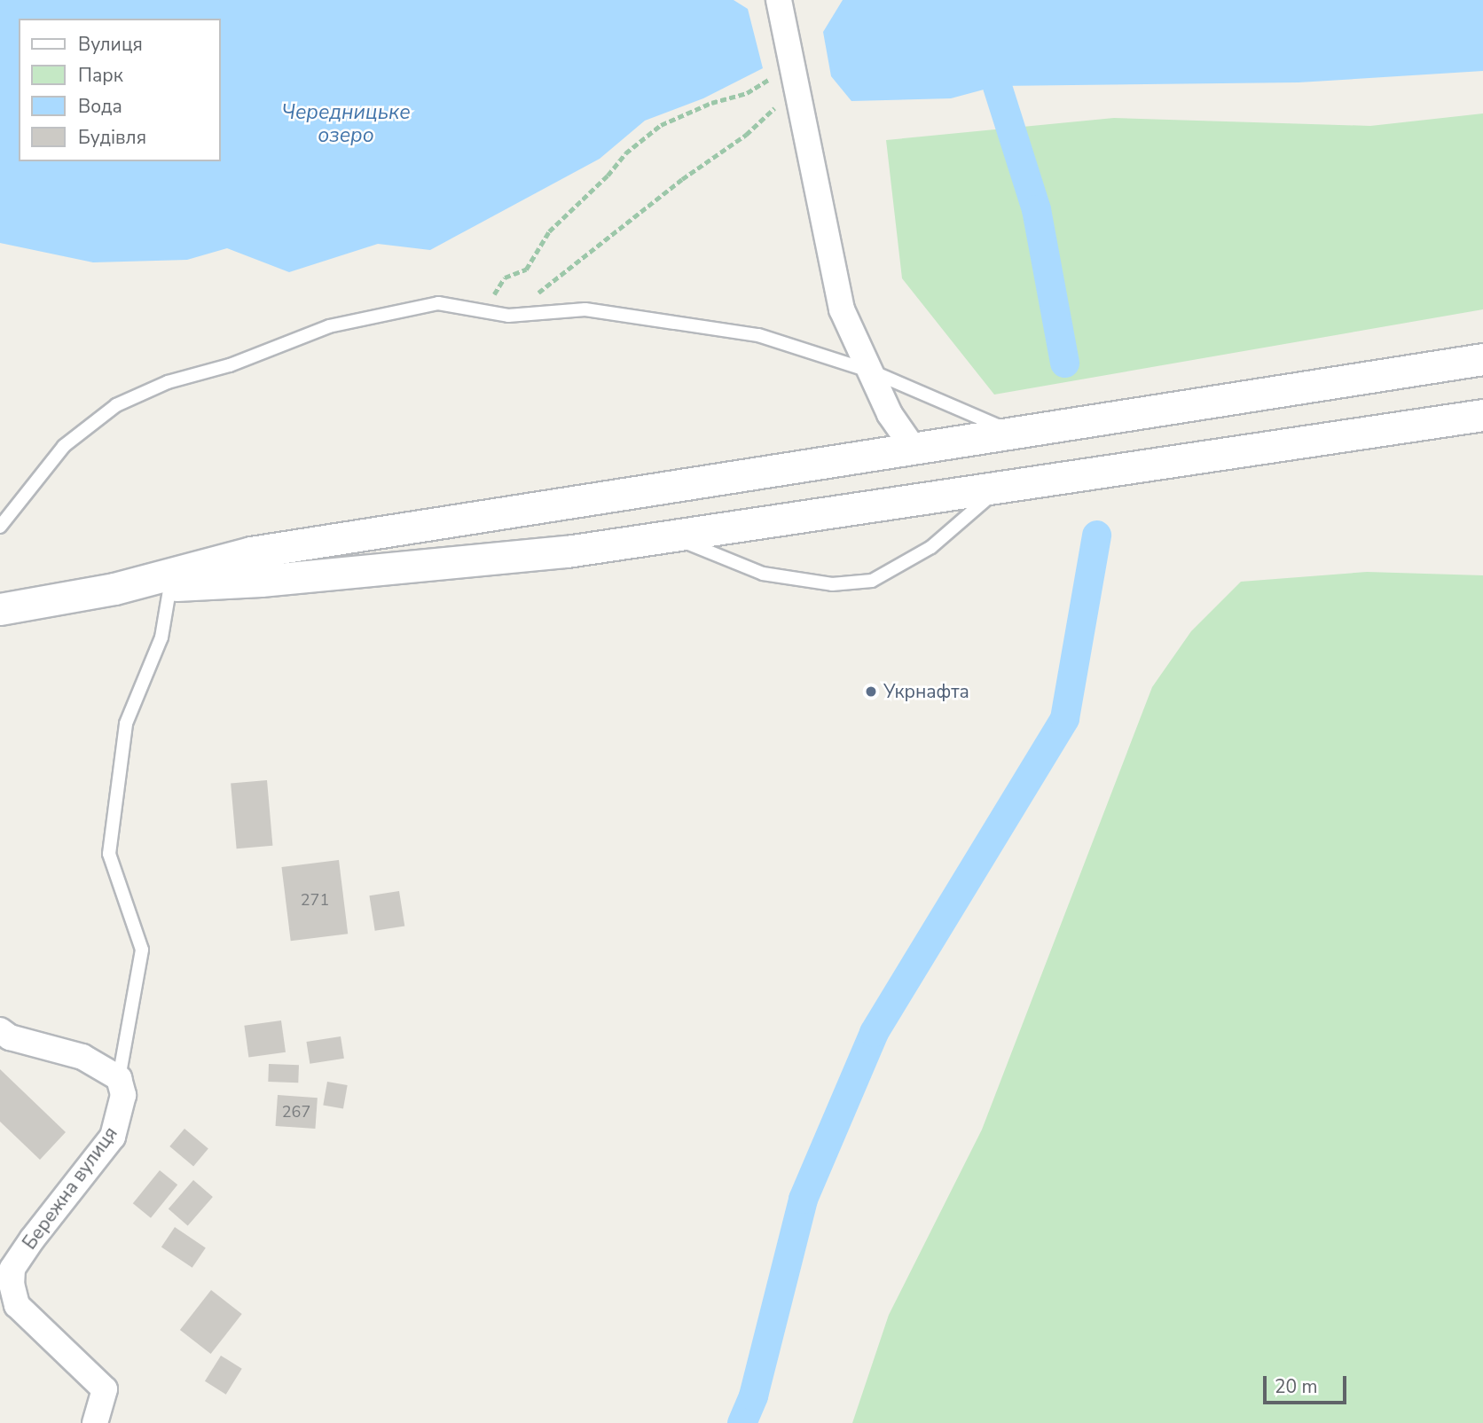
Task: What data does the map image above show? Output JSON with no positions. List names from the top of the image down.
{
  "streets": {
    "street": ["Бережна вулиця"]
  },
  "water": ["Чередницьке озеро"],
  "places": ["Укрнафта"],
  "house_numbers": ["271", "267"],
  "legend": [
    "Вулиця",
    "Парк",
    "Вода",
    "Будівля"
  ],
  "scale_bar": "20 m"
}
